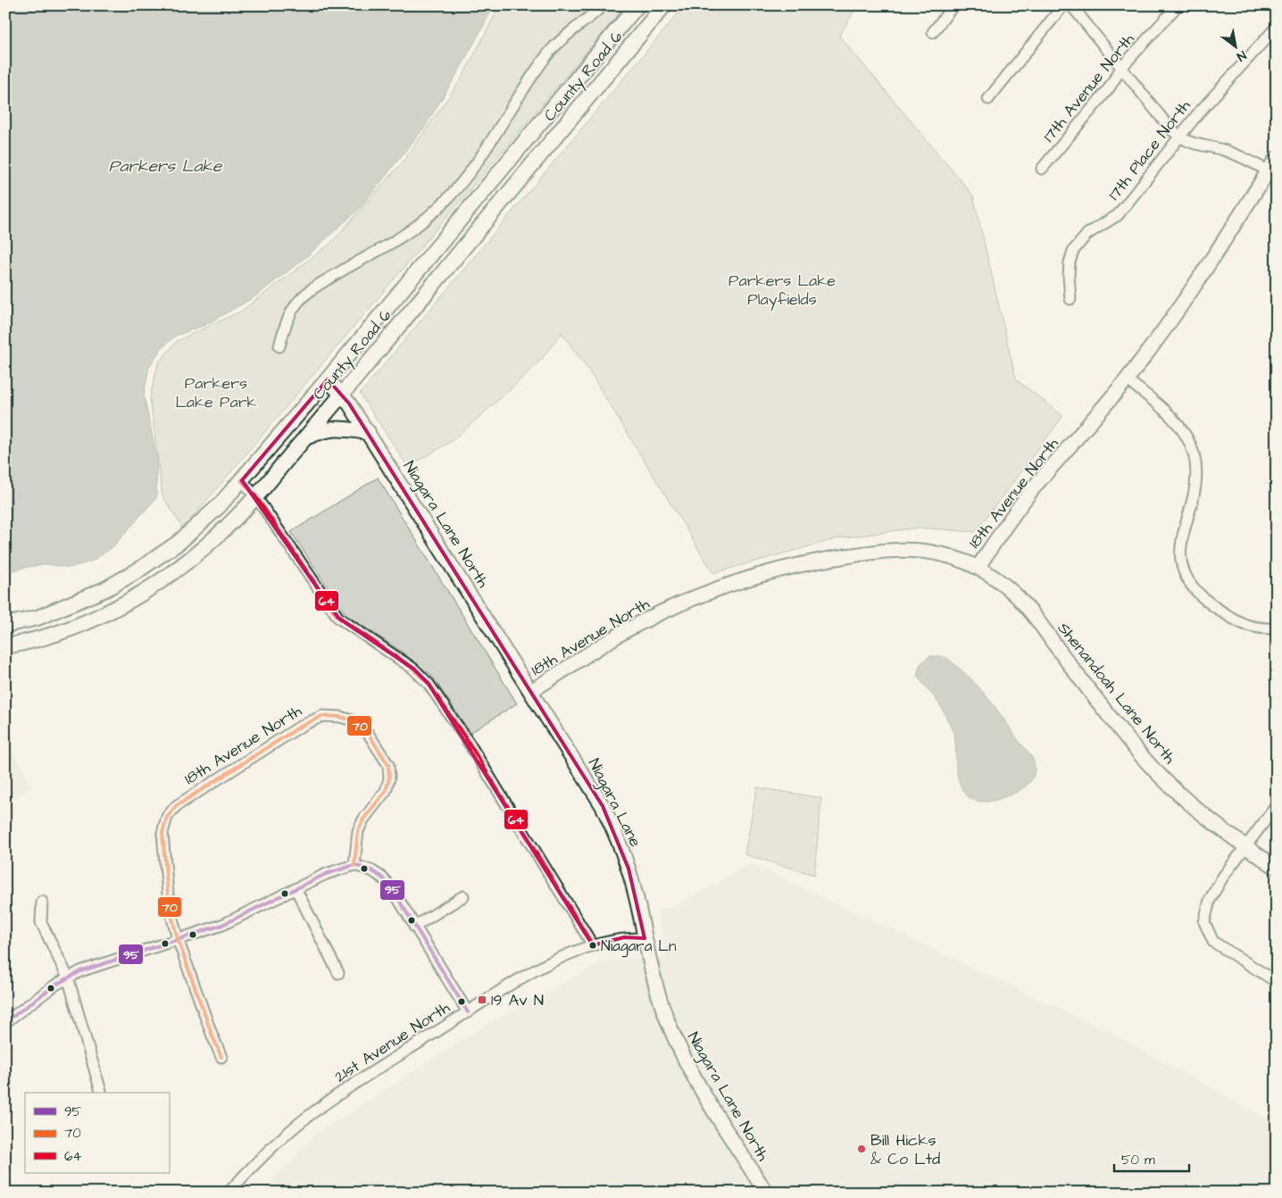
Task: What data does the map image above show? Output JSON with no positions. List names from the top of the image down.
{
  "streets": {
    "main road": ["County Road 6"],
    "street": [
      "17th Avenue North",
      "17th Place North",
      "18th Avenue North",
      "Niagara Lane North",
      "Shenandoah Lane North",
      "Niagara Lane",
      "21st Avenue North"
    ]
  },
  "crossings": [
    ["County Road 6", "Niagara Lane North"],
    ["18th Avenue North", "Niagara Lane North"],
    ["18th Avenue North", "Shenandoah Lane North"],
    ["18th Avenue North", "Niagara Lane"],
    ["Niagara Lane North", "Niagara Lane"],
    ["Niagara Lane North", "21st Avenue North"],
    ["Niagara Lane", "21st Avenue North"]
  ],
  "water": ["Parkers Lake"],
  "parks": ["Parkers Lake Playfields", "Parkers Lake Park"],
  "places": {
    "other": ["Niagara Ln", "Bill Hicks & Co Ltd"],
    "transit": ["19 Av N"]
  },
  "lines": ["transit line 64", "transit line 70", "transit line 95"],
  "legend": ["95", "70", "64"],
  "scale_bar": "50 m",
  "north": "bottom right"
}
